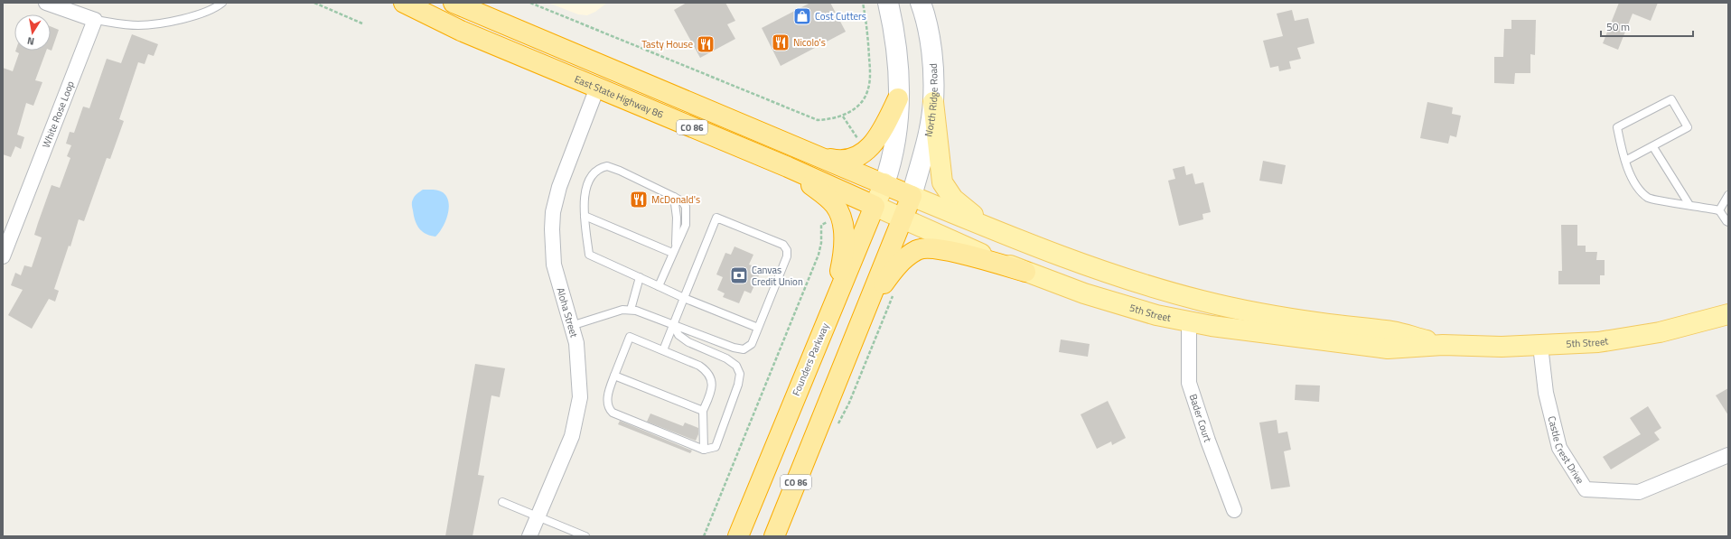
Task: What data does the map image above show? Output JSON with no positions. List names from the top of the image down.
{
  "streets": {
    "highway": [
      "East State Highway 86",
      "CO 86",
      "5th Street",
      "Founders Parkway"
    ],
    "main road": ["North Ridge Road"],
    "street": [
      "White Rose Loop",
      "Aloha Street",
      "Bader Court",
      "Castle Crest Drive"
    ]
  },
  "crossings": [
    ["East State Highway 86", "CO 86"],
    ["East State Highway 86", "Aloha Street"],
    ["East State Highway 86", "5th Street"],
    ["East State Highway 86", "Founders Parkway"],
    ["North Ridge Road", "CO 86"],
    ["North Ridge Road", "5th Street"],
    ["CO 86", "5th Street"],
    ["CO 86", "Founders Parkway"],
    ["5th Street", "Founders Parkway"],
    ["5th Street", "Bader Court"],
    ["5th Street", "Castle Crest Drive"]
  ],
  "places": {
    "shop": ["Cost Cutters"],
    "restaurant": ["Nicolo's", "Tasty House", "McDonald's"],
    "bank": ["Canvas Credit Union"]
  },
  "scale_bar": "50 m",
  "north": "bottom"
}
